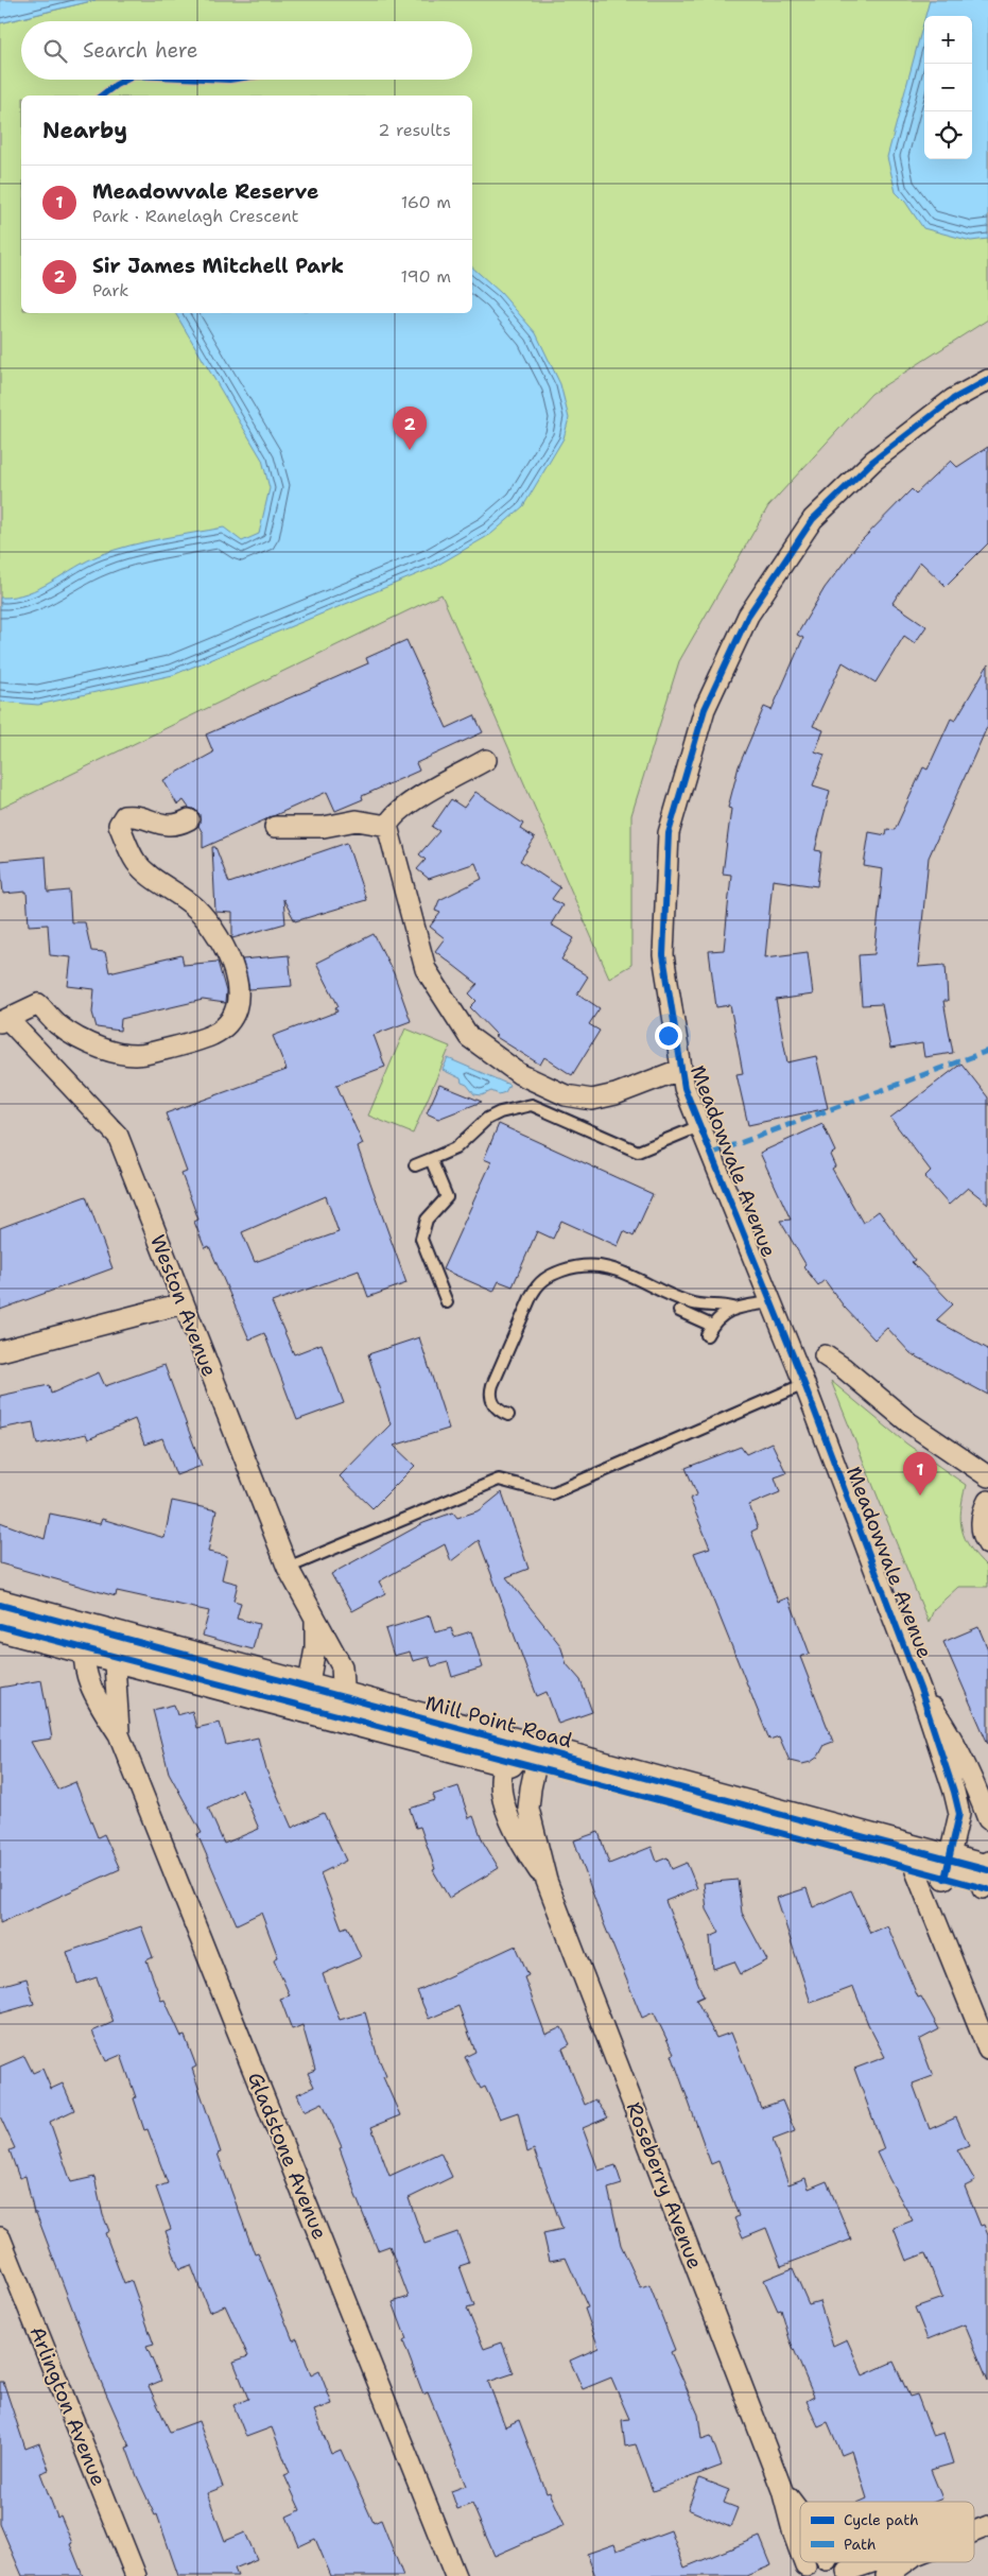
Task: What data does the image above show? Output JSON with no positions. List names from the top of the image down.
{
  "streets": {
    "main road": ["Mill Point Road"],
    "street": [
      "Meadowvale Avenue",
      "Weston Avenue",
      "Gladstone Avenue",
      "Roseberry Avenue",
      "Arlington Avenue"
    ]
  },
  "crossings": [
    ["Meadowvale Avenue", "Mill Point Road"],
    ["Weston Avenue", "Mill Point Road"],
    ["Mill Point Road", "Gladstone Avenue"],
    ["Mill Point Road", "Roseberry Avenue"]
  ],
  "legend": ["Cycle path", "Path"],
  "page": {
    "map_buttons": ["+", "−"],
    "search": "Search here",
    "heading": ["Nearby", "2 results"],
    "list": [
      {
        "mark": "1",
        "name": "Meadowvale Reserve",
        "note": "Park · Ranelagh Crescent",
        "value": "160 m"
      },
      {
        "mark": "2",
        "name": "Sir James Mitchell Park",
        "note": "Park",
        "value": "190 m"
      }
    ],
    "pins": ["2", "1"]
  }
}
